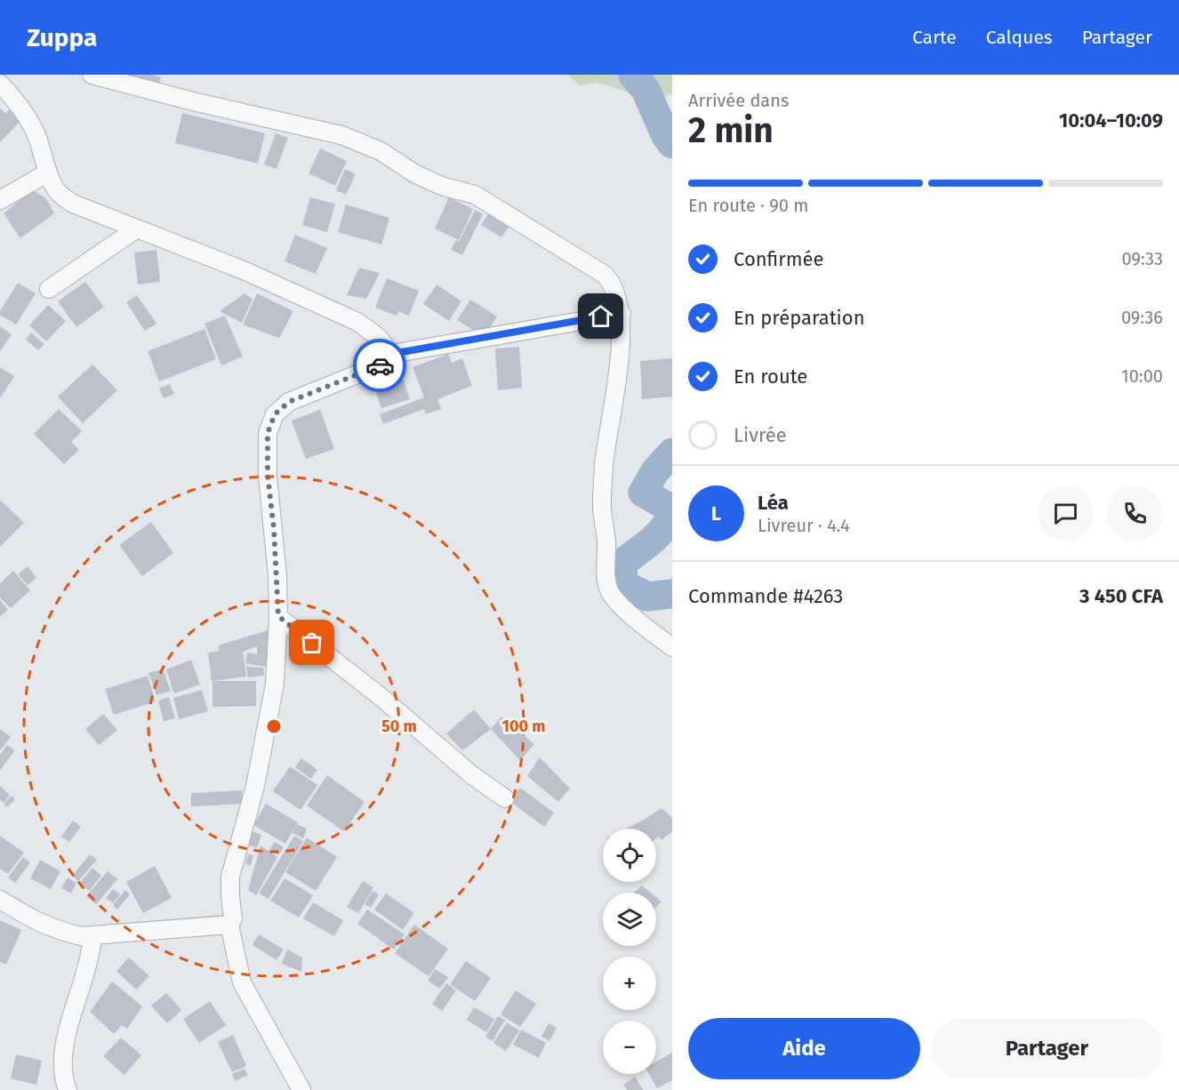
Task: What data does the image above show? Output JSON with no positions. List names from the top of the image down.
{
  "page": {
    "header": "Zuppa",
    "nav": ["Carte", "Calques", "Partager"],
    "heading": ["2 min", "Arrivée dans", "10:04–10:09"],
    "panel": [
      "Léa",
      "Livreur · 4.4",
      "Commande #4263",
      "3 450 CFA"
    ],
    "bar": "En route · 90 m",
    "list": [
      ["Confirmée", "09:33"],
      ["En préparation", "09:36"],
      ["En route", "10:00"],
      "Livrée"
    ],
    "round": "L",
    "map_buttons": ["+", "−"],
    "buttons": ["Aide", "Partager"]
  },
  "rings": ["50 m", "100 m"]
}
